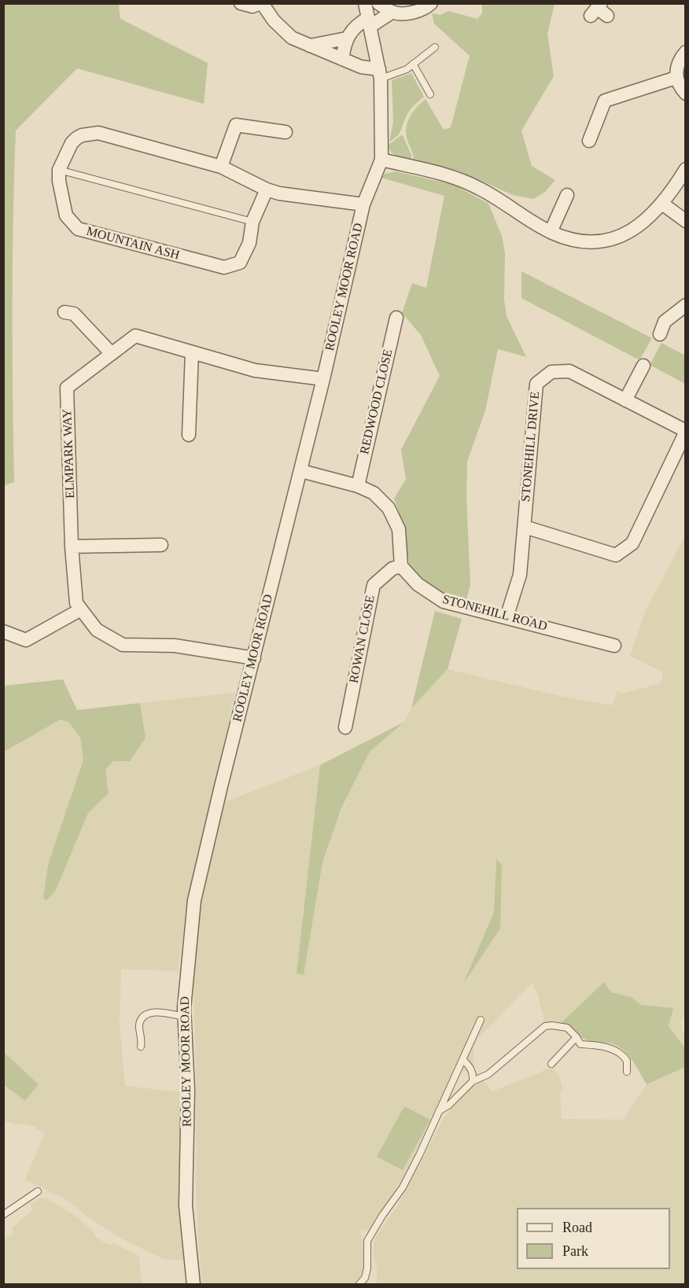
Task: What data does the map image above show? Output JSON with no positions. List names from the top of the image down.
{
  "streets": {
    "street": [
      "MOUNTAIN ASH",
      "ROOLEY MOOR ROAD",
      "REDWOOD CLOSE",
      "STONEHILL DRIVE",
      "ELMPARK WAY",
      "STONEHILL ROAD",
      "ROWAN CLOSE"
    ]
  },
  "crossings": [
    ["ROOLEY MOOR ROAD", "ELMPARK WAY"],
    ["STONEHILL DRIVE", "STONEHILL ROAD"],
    ["STONEHILL ROAD", "ROWAN CLOSE"]
  ],
  "legend": ["Road", "Park"]
}
